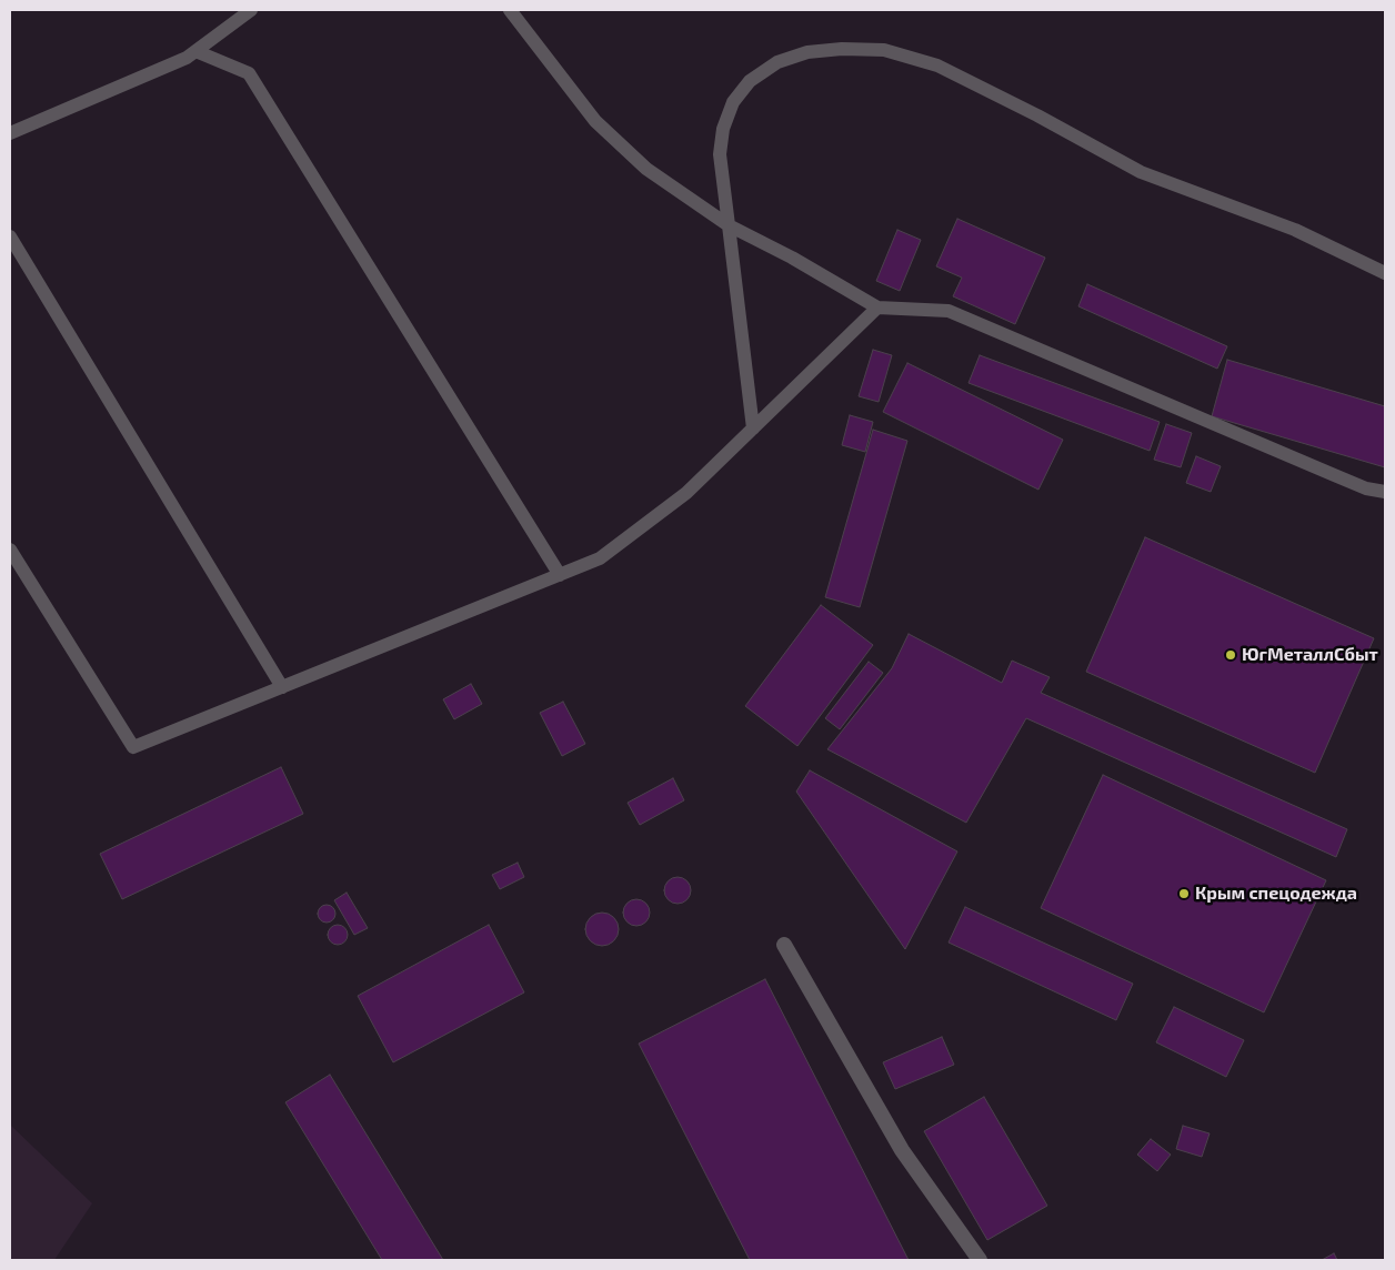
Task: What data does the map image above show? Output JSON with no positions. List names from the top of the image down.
{
  "places": ["ЮгМеталлСбыт", "Крым спецодежда"]
}
